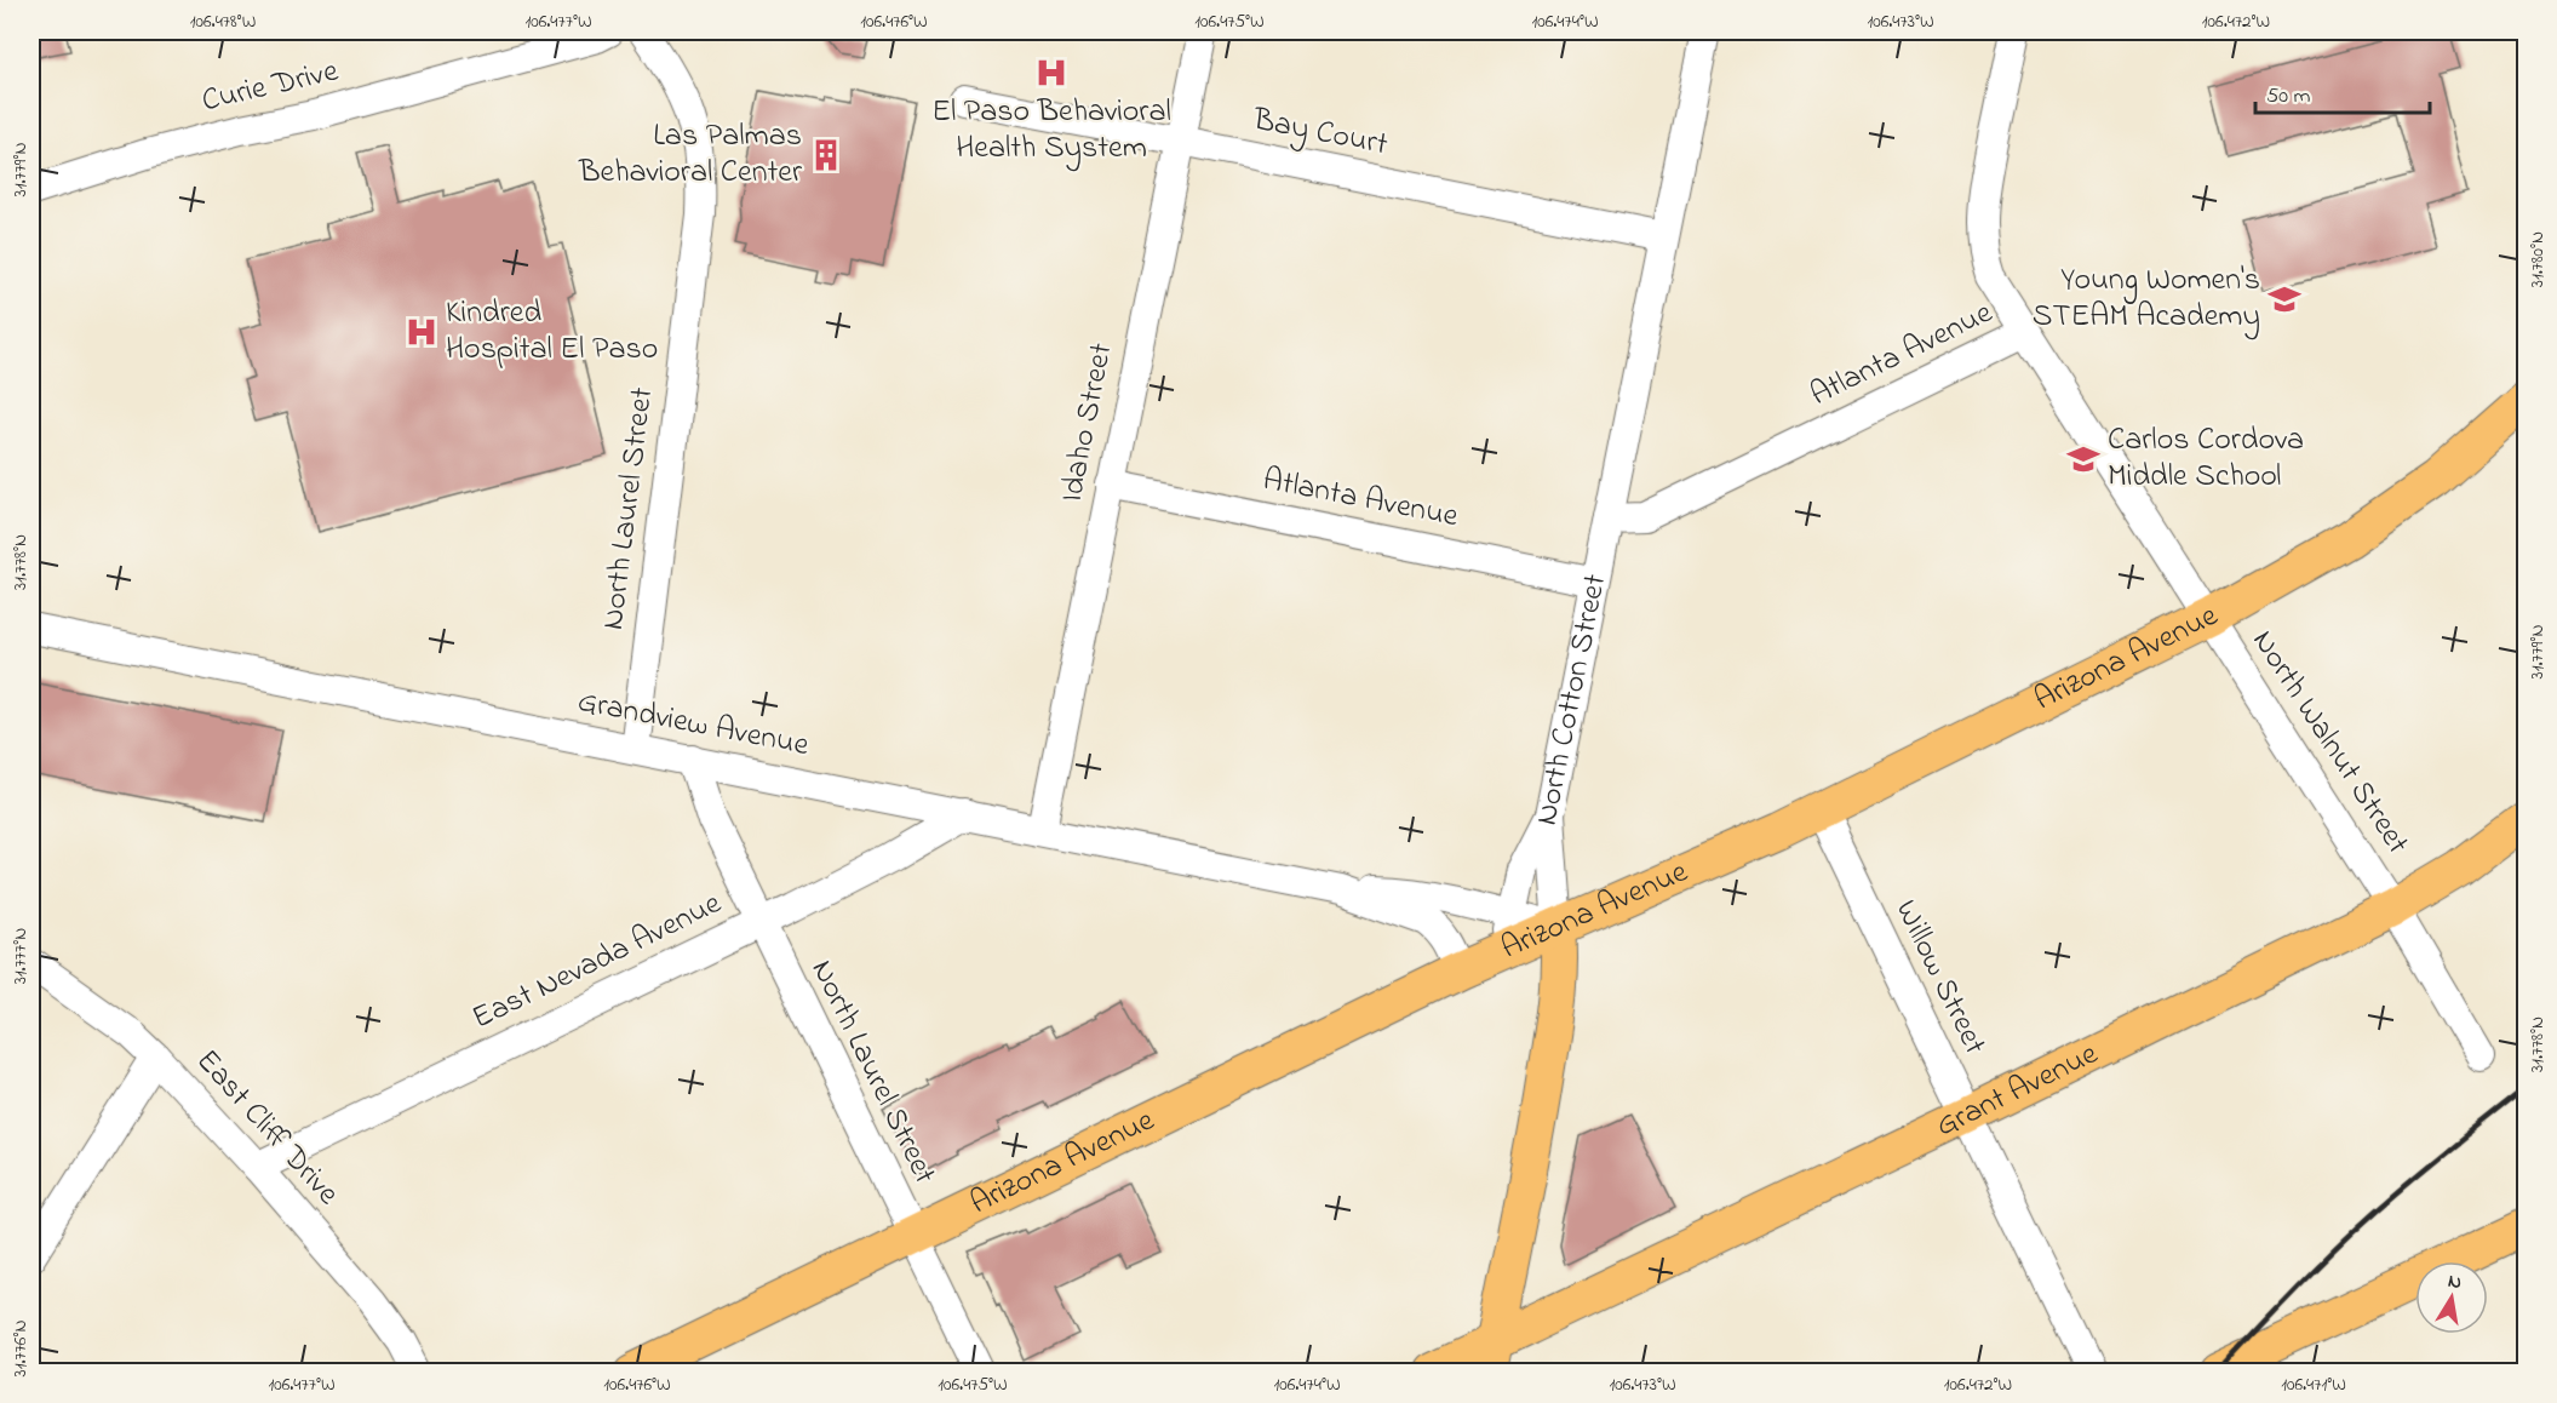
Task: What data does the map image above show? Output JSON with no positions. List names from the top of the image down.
{
  "streets": {
    "main road": ["Arizona Avenue", "North Cotton Street", "Grant Avenue"],
    "street": [
      "Curie Drive",
      "Bay Court",
      "Atlanta Avenue",
      "Idaho Street",
      "North Laurel Street",
      "Grandview Avenue",
      "North Walnut Street",
      "East Nevada Avenue",
      "Willow Street",
      "East Cliff Drive"
    ]
  },
  "crossings": [
    ["Bay Court", "Idaho Street"],
    ["Bay Court", "North Cotton Street"],
    ["Atlanta Avenue", "Idaho Street"],
    ["Atlanta Avenue", "North Cotton Street"],
    ["Atlanta Avenue", "North Walnut Street"],
    ["Idaho Street", "Grandview Avenue"],
    ["North Laurel Street", "Arizona Avenue"],
    ["North Laurel Street", "Grandview Avenue"],
    ["North Laurel Street", "East Nevada Avenue"],
    ["Arizona Avenue", "North Cotton Street"],
    ["Arizona Avenue", "Grandview Avenue"],
    ["Arizona Avenue", "North Walnut Street"],
    ["Arizona Avenue", "Willow Street"],
    ["North Cotton Street", "Grandview Avenue"],
    ["North Cotton Street", "Grant Avenue"],
    ["Grandview Avenue", "East Nevada Avenue"],
    ["North Walnut Street", "Grant Avenue"],
    ["East Nevada Avenue", "East Cliff Drive"],
    ["Willow Street", "Grant Avenue"]
  ],
  "places": {
    "hospital": ["El Paso Behavioral Health System", "Kindred Hospital El Paso"],
    "building": ["Las Palmas Behavioral Center"],
    "school or university": ["Young Women's STEAM Academy", "Carlos Cordova Middle School"]
  },
  "scale_bar": "50 m",
  "north": "top",
  "coordinates": [
    "106.478°W",
    "106.477°W",
    "106.476°W",
    "106.475°W",
    "106.474°W",
    "106.473°W",
    "106.472°W",
    "31.779°N",
    "31.780°N",
    "31.778°N",
    "31.777°N",
    "31.776°N",
    "106.471°W"
  ]
}
